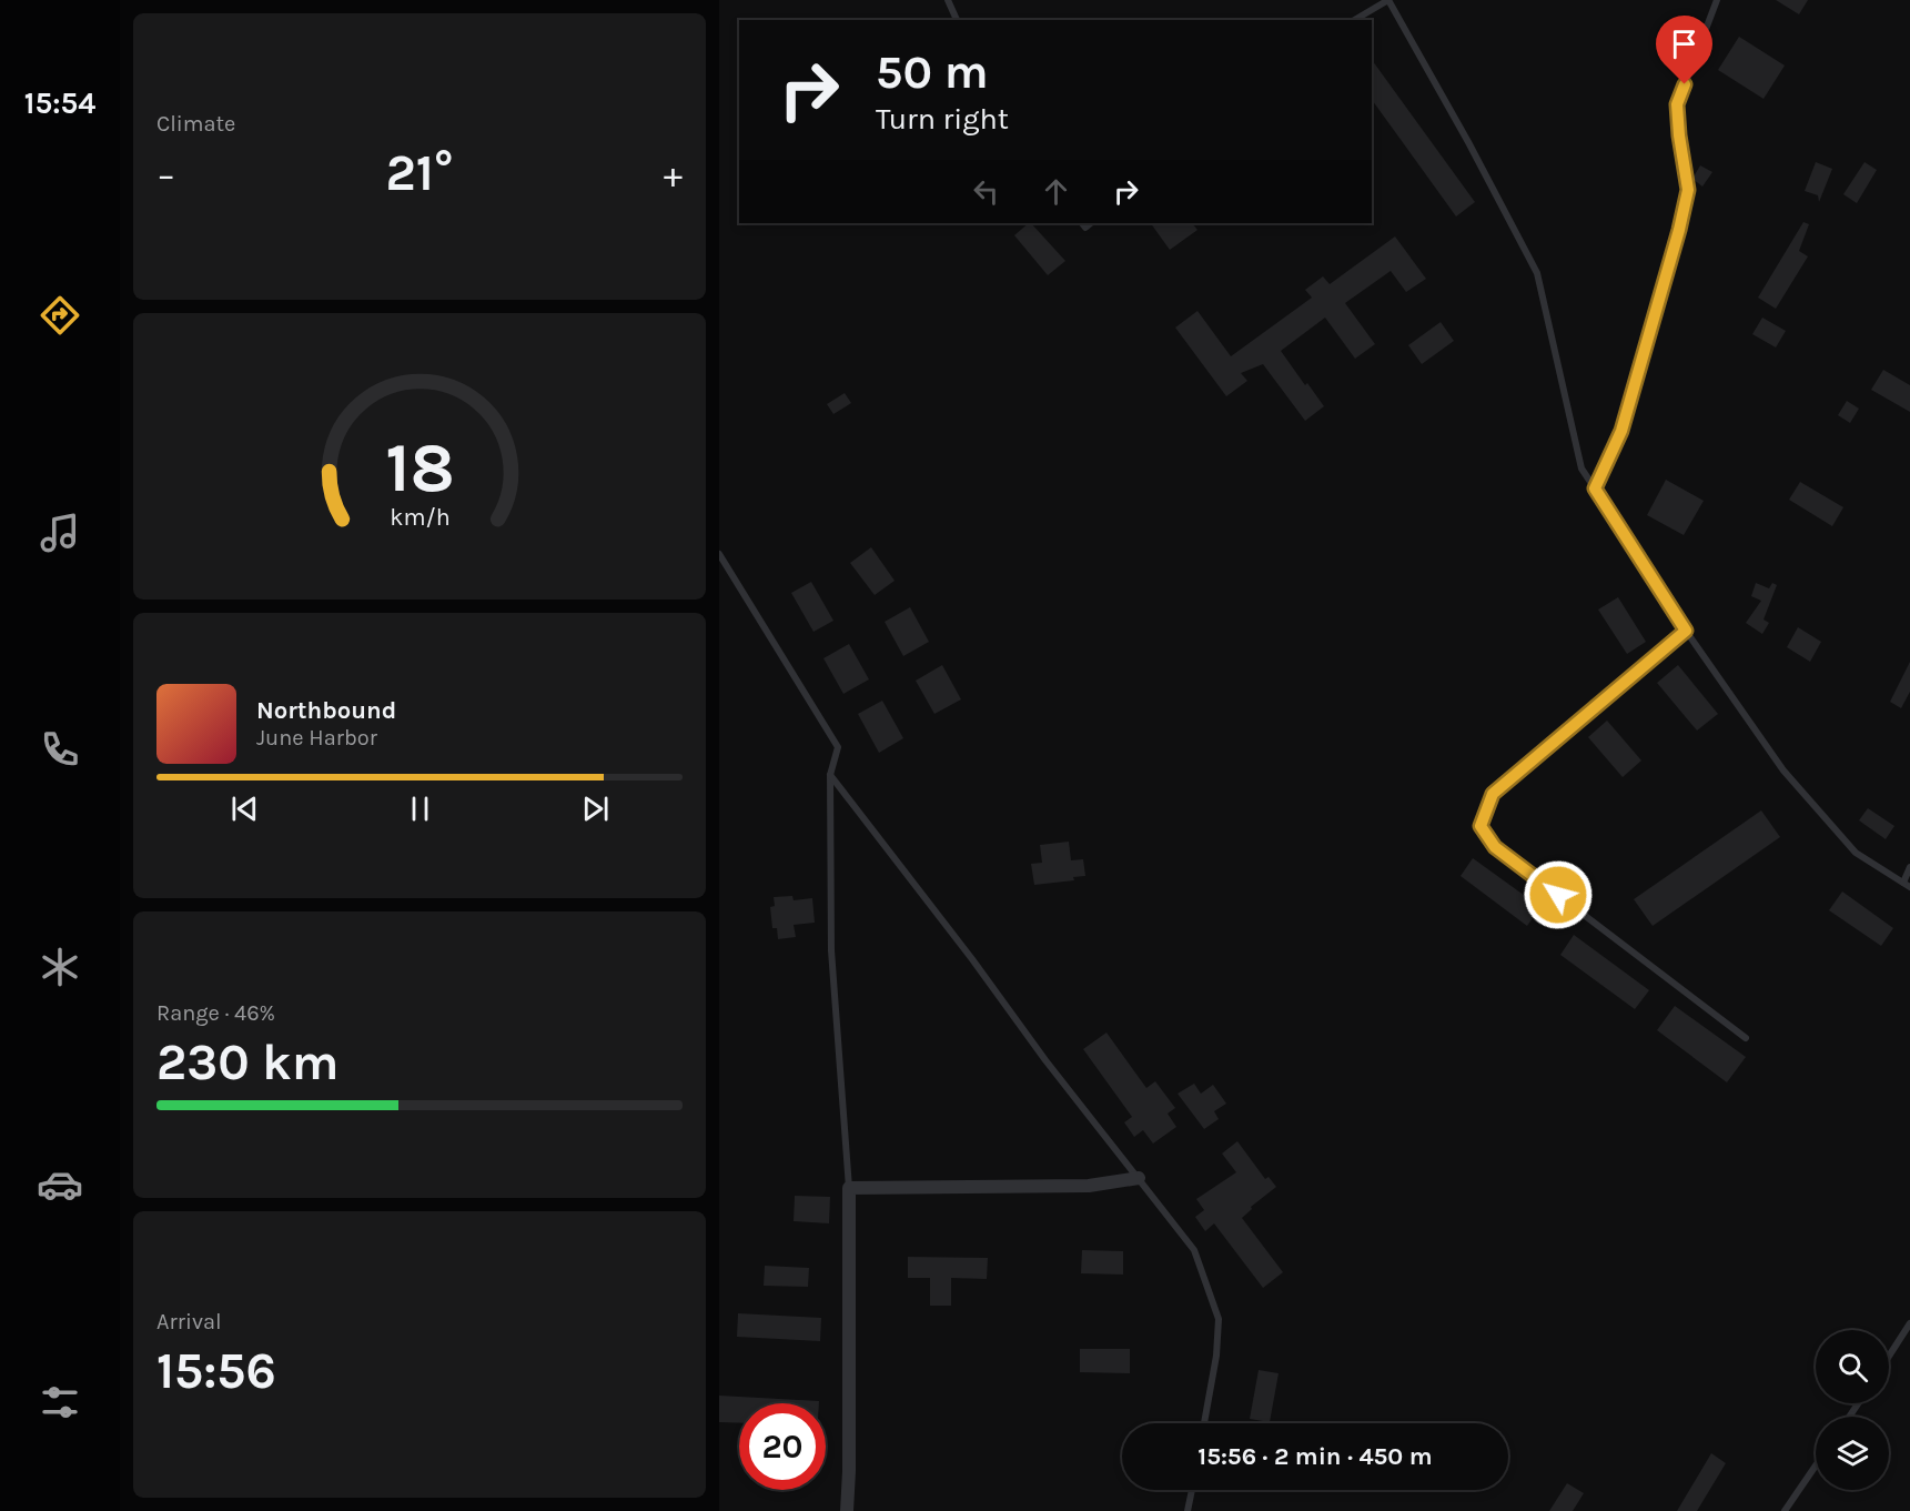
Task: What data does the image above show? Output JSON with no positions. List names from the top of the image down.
{
  "page": {
    "tabs": "15:54",
    "tile": [
      "Climate",
      ["Range · 46%", "230 km"],
      ["Arrival", "15:56"]
    ],
    "turn": ["50 m", "Turn right"],
    "heat": ["−", "21°", "+"],
    "song": ["Northbound", "June Harbor"],
    "limit": "20",
    "trip": "15:56 · 2 min · 450 m",
    "gauge": ["18", "km/h"]
  }
}
